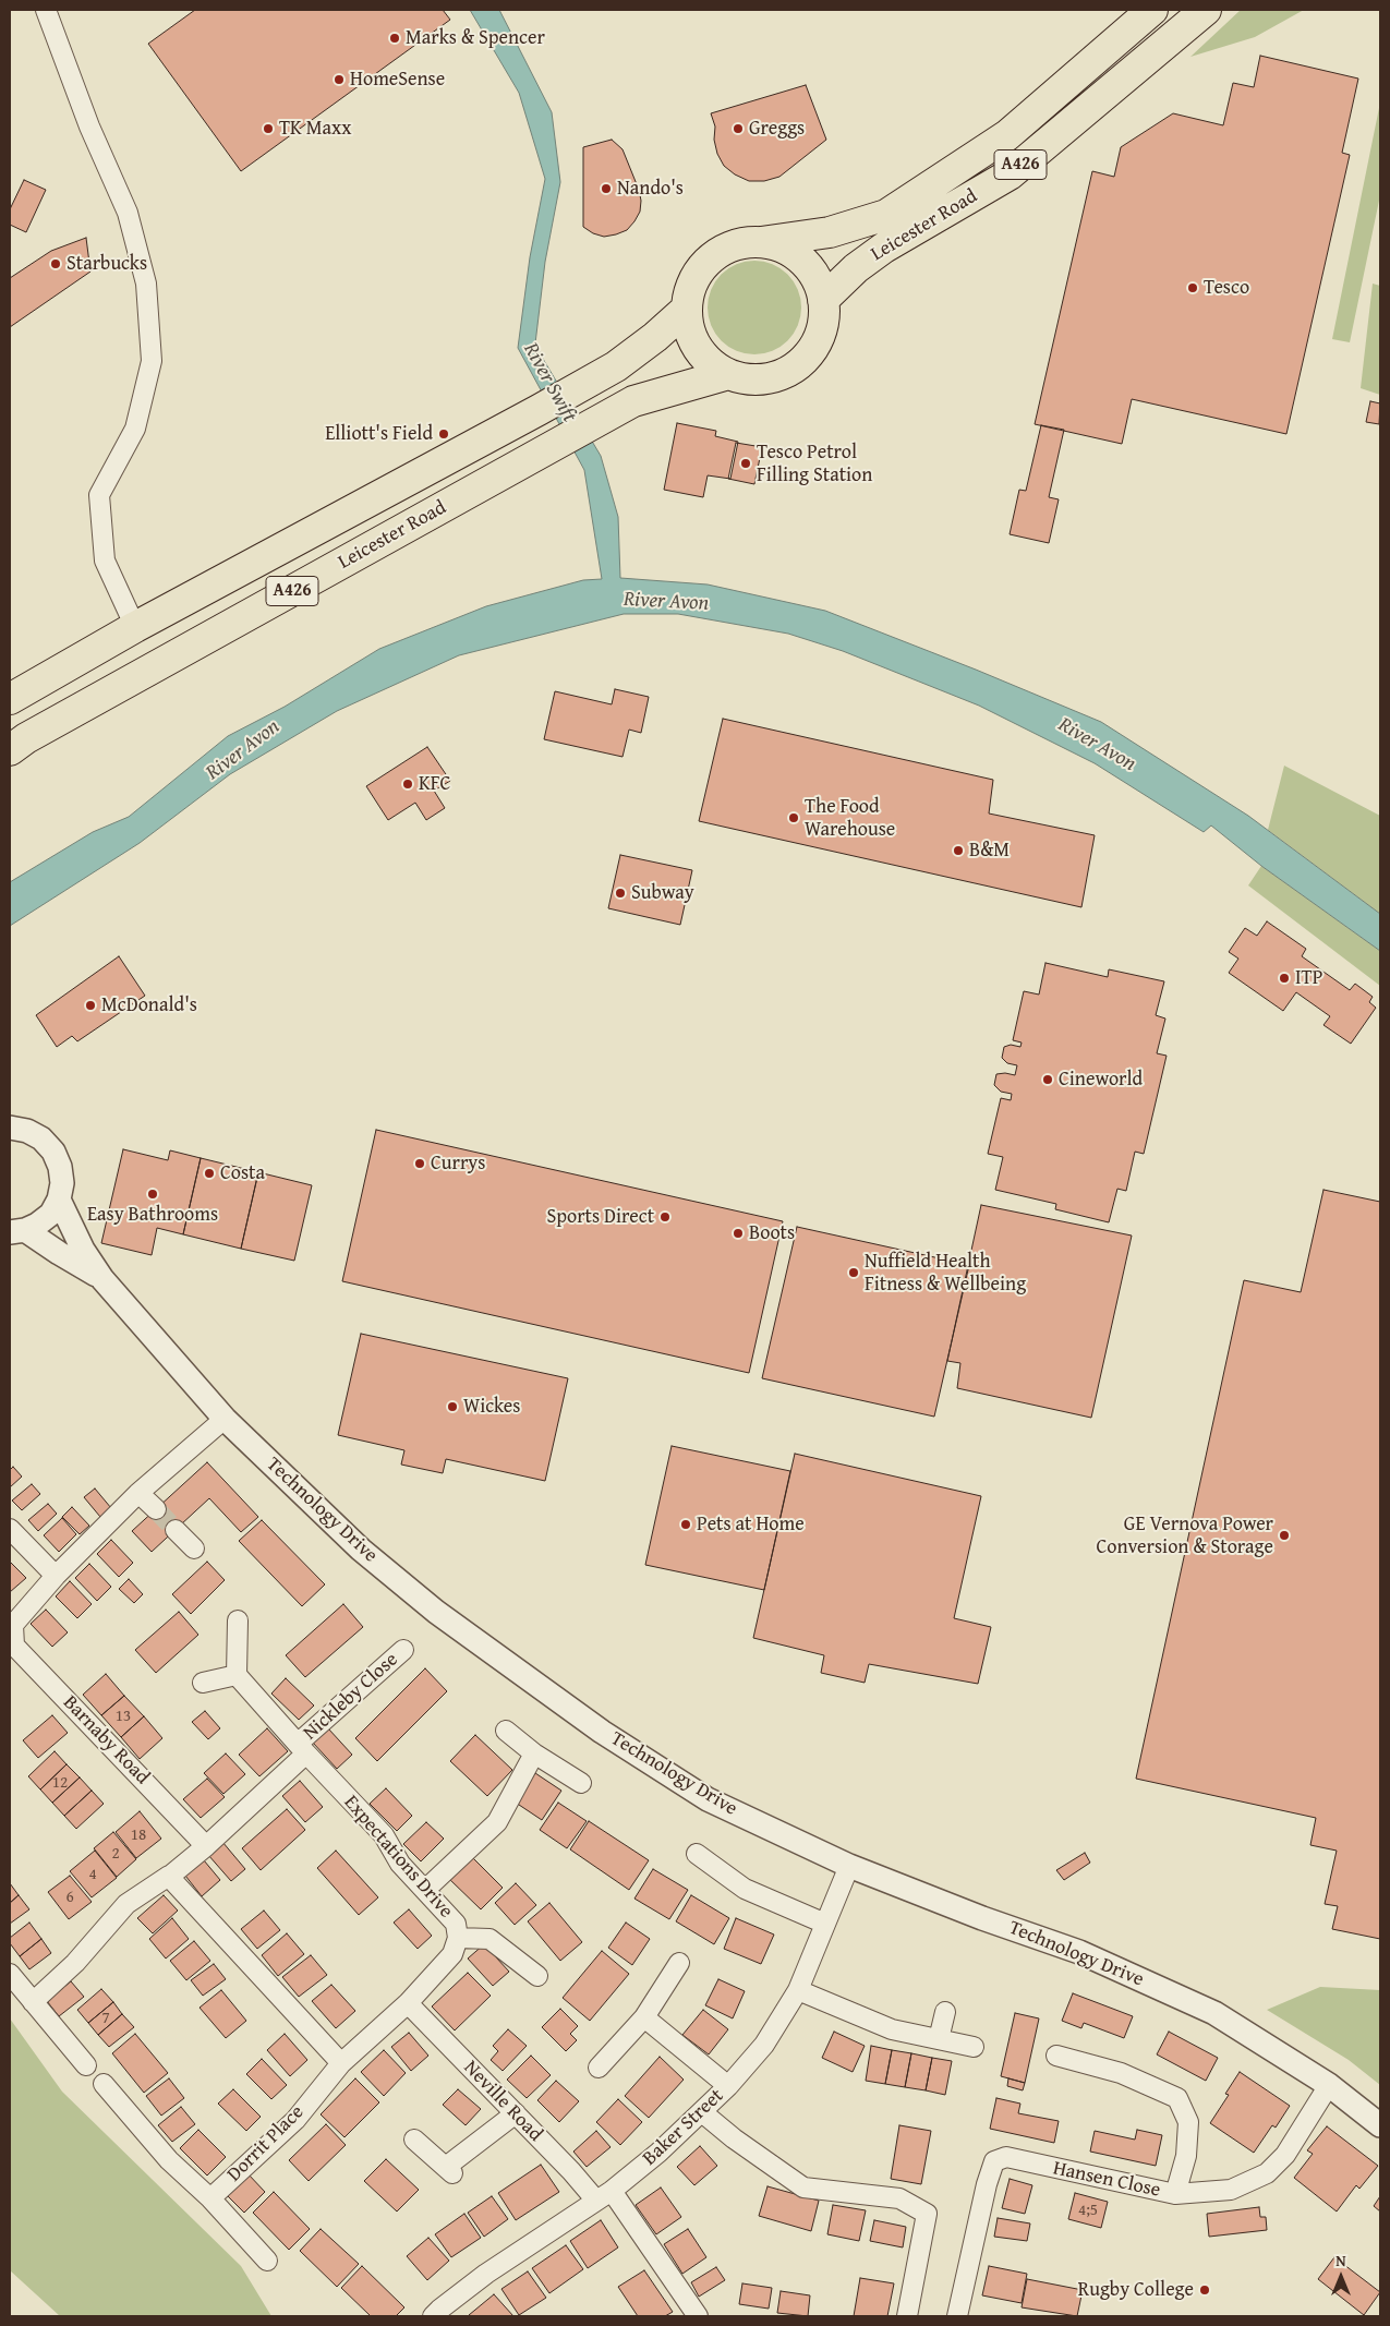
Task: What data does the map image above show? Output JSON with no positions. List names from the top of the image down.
{
  "streets": {
    "highway": ["A426", "Leicester Road"],
    "street": [
      "Technology Drive",
      "Nickleby Close",
      "Barnaby Road",
      "Expectations Drive",
      "Neville Road",
      "Baker Street",
      "Dorrit Place",
      "Hansen Close"
    ]
  },
  "crossings": [
    ["Technology Drive", "Barnaby Road"],
    ["Technology Drive", "Baker Street"],
    ["Technology Drive", "Hansen Close"],
    ["Nickleby Close", "Expectations Drive"],
    ["Expectations Drive", "Neville Road"],
    ["Expectations Drive", "Dorrit Place"],
    ["Neville Road", "Baker Street"]
  ],
  "water": ["River Swift", "River Avon"],
  "places": [
    "Marks & Spencer",
    "HomeSense",
    "TK Maxx",
    "Greggs",
    "Nando's",
    "Starbucks",
    "Tesco",
    "Elliott's Field",
    "Tesco Petrol Filling Station",
    "KFC",
    "The Food Warehouse",
    "B&M",
    "Subway",
    "ITP",
    "McDonald's",
    "Cineworld",
    "Currys",
    "Costa",
    "Easy Bathrooms",
    "Sports Direct",
    "Boots",
    "Nuffield Health Fitness & Wellbeing",
    "Wickes",
    "Pets at Home",
    "GE Vernova Power Conversion & Storage",
    "Rugby College"
  ],
  "house_numbers": [
    "13",
    "12",
    "18",
    "2",
    "4",
    "6",
    "7",
    "4;5"
  ],
  "north": "top"
}
